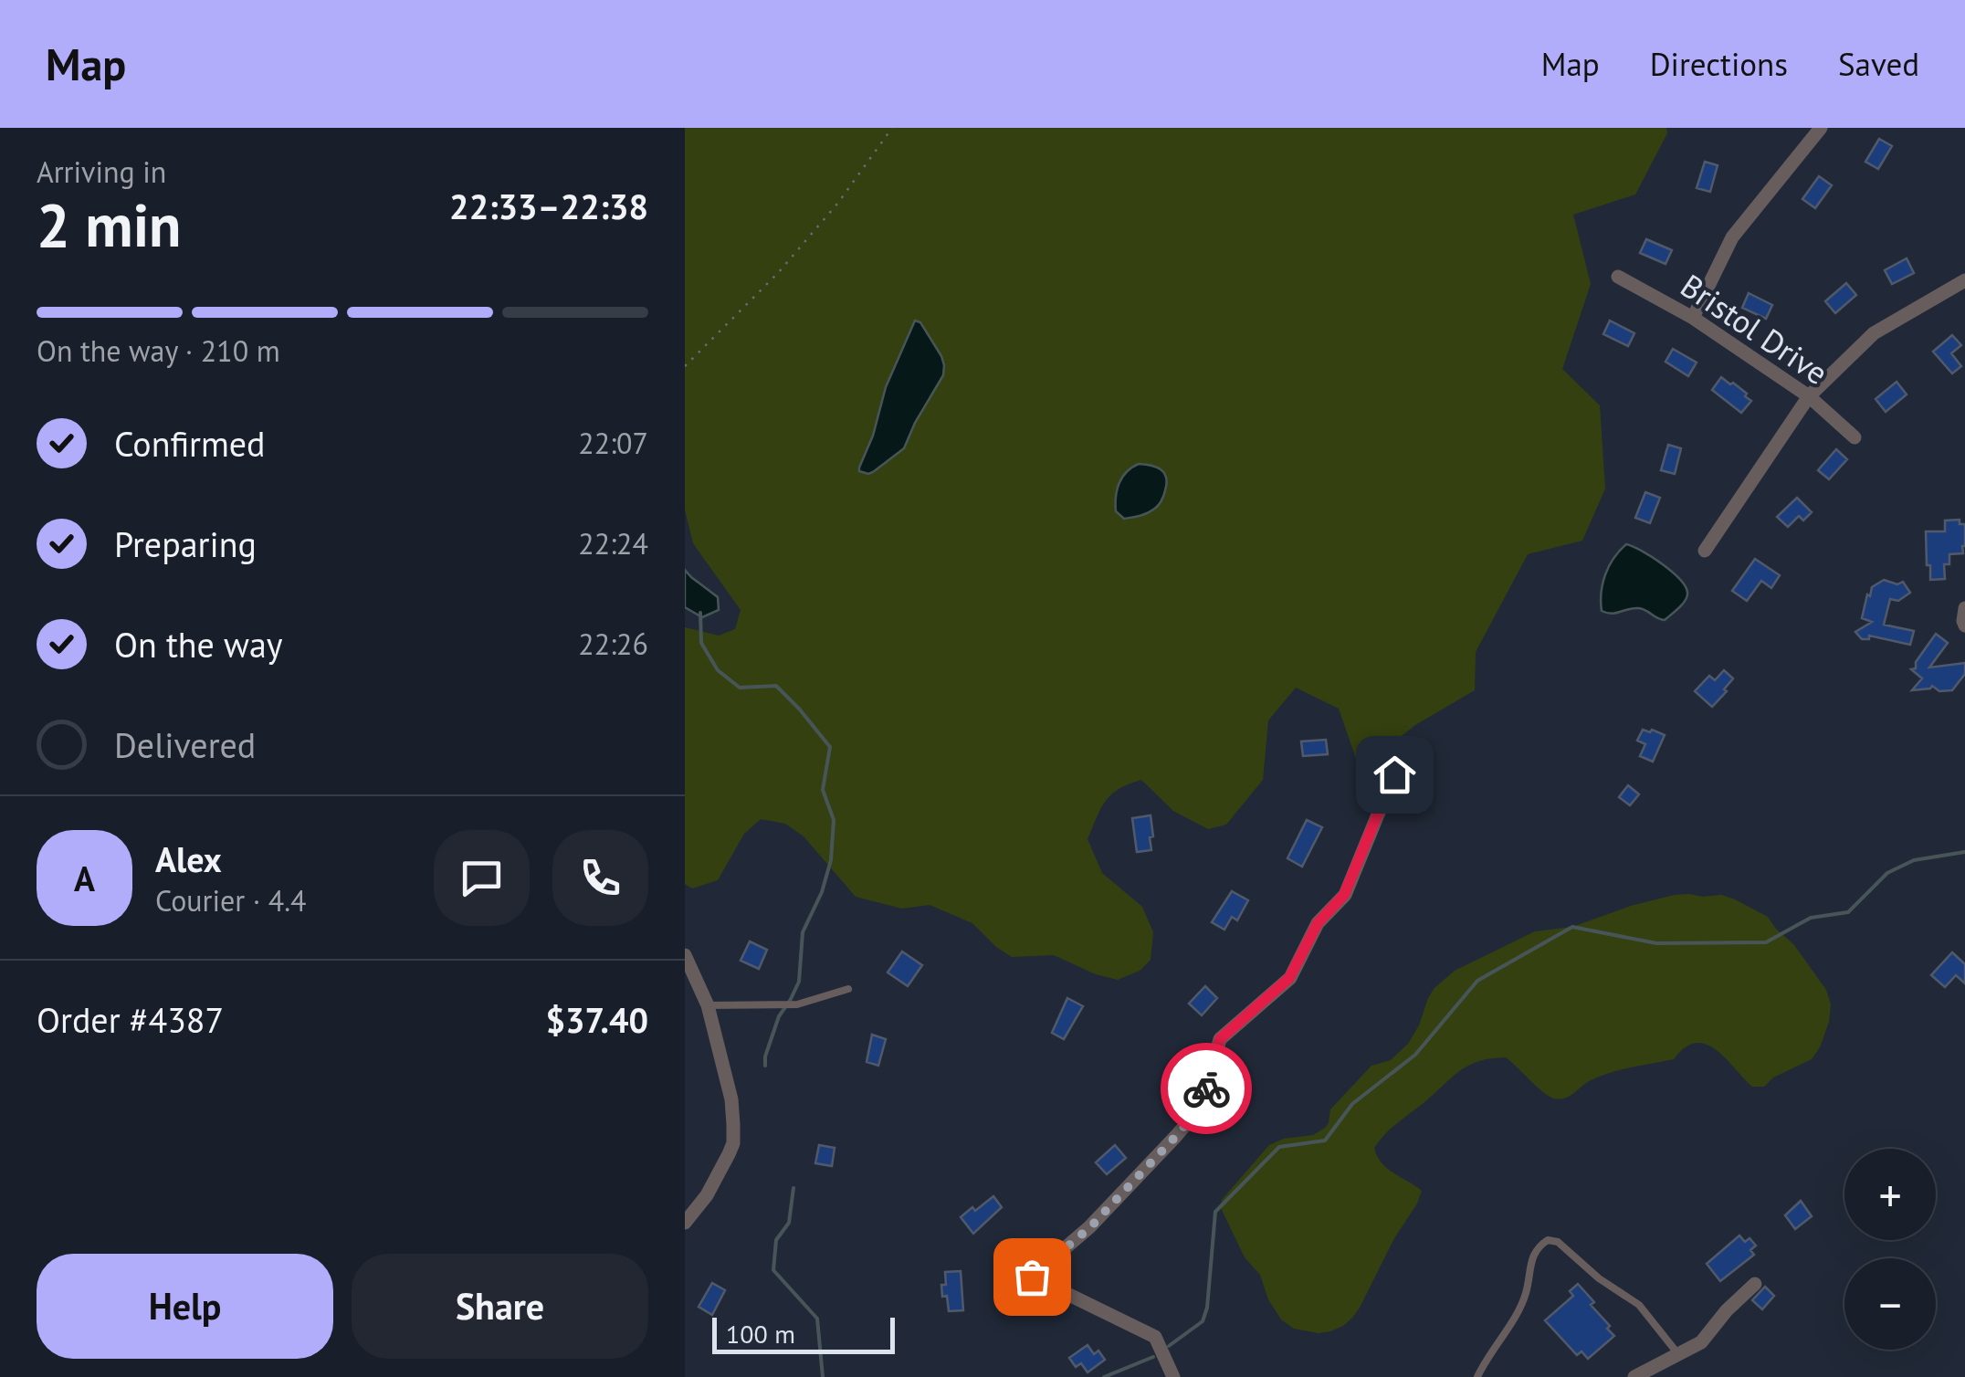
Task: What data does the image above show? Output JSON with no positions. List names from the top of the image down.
{
  "streets": {
    "street": ["Bristol Drive"]
  },
  "scale_bar": "100 m",
  "page": {
    "header": "Map",
    "nav": ["Map", "Directions", "Saved"],
    "heading": ["2 min", "Arriving in", "22:33–22:38"],
    "panel": [
      "Alex",
      "Courier · 4.4",
      "Order #4387",
      "$37.40"
    ],
    "bar": "On the way · 210 m",
    "list": [
      ["Confirmed", "22:07"],
      ["Preparing", "22:24"],
      ["On the way", "22:26"],
      "Delivered"
    ],
    "round": "A",
    "map_buttons": ["+", "−"],
    "buttons": ["Help", "Share"],
    "scale": "100 m"
  }
}
